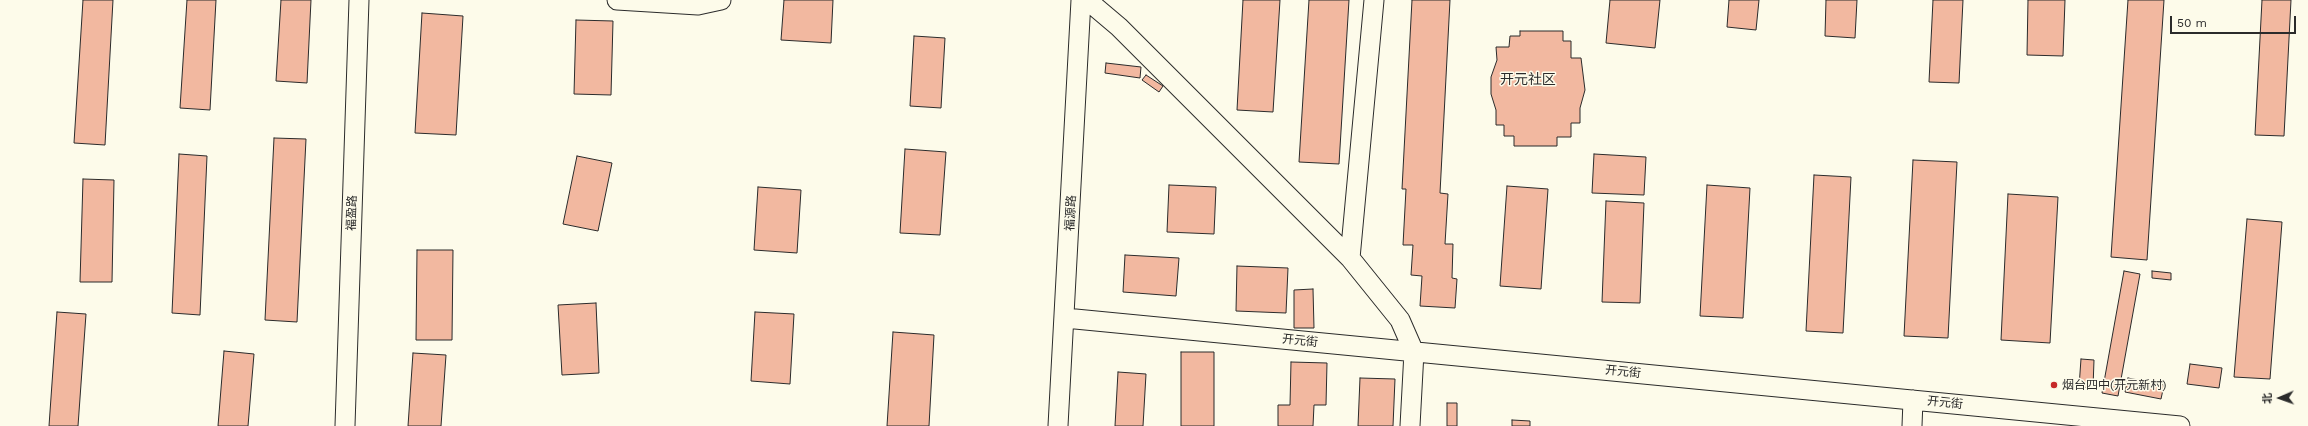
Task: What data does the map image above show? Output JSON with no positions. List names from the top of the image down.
{
  "streets": {
    "street": ["福盈路", "福源路", "开元街"]
  },
  "crossings": [
    ["福源路", "开元街"]
  ],
  "districts": ["开元社区"],
  "places": ["烟台四中(开元新村)"],
  "scale_bar": "50 m",
  "north": "left"
}
